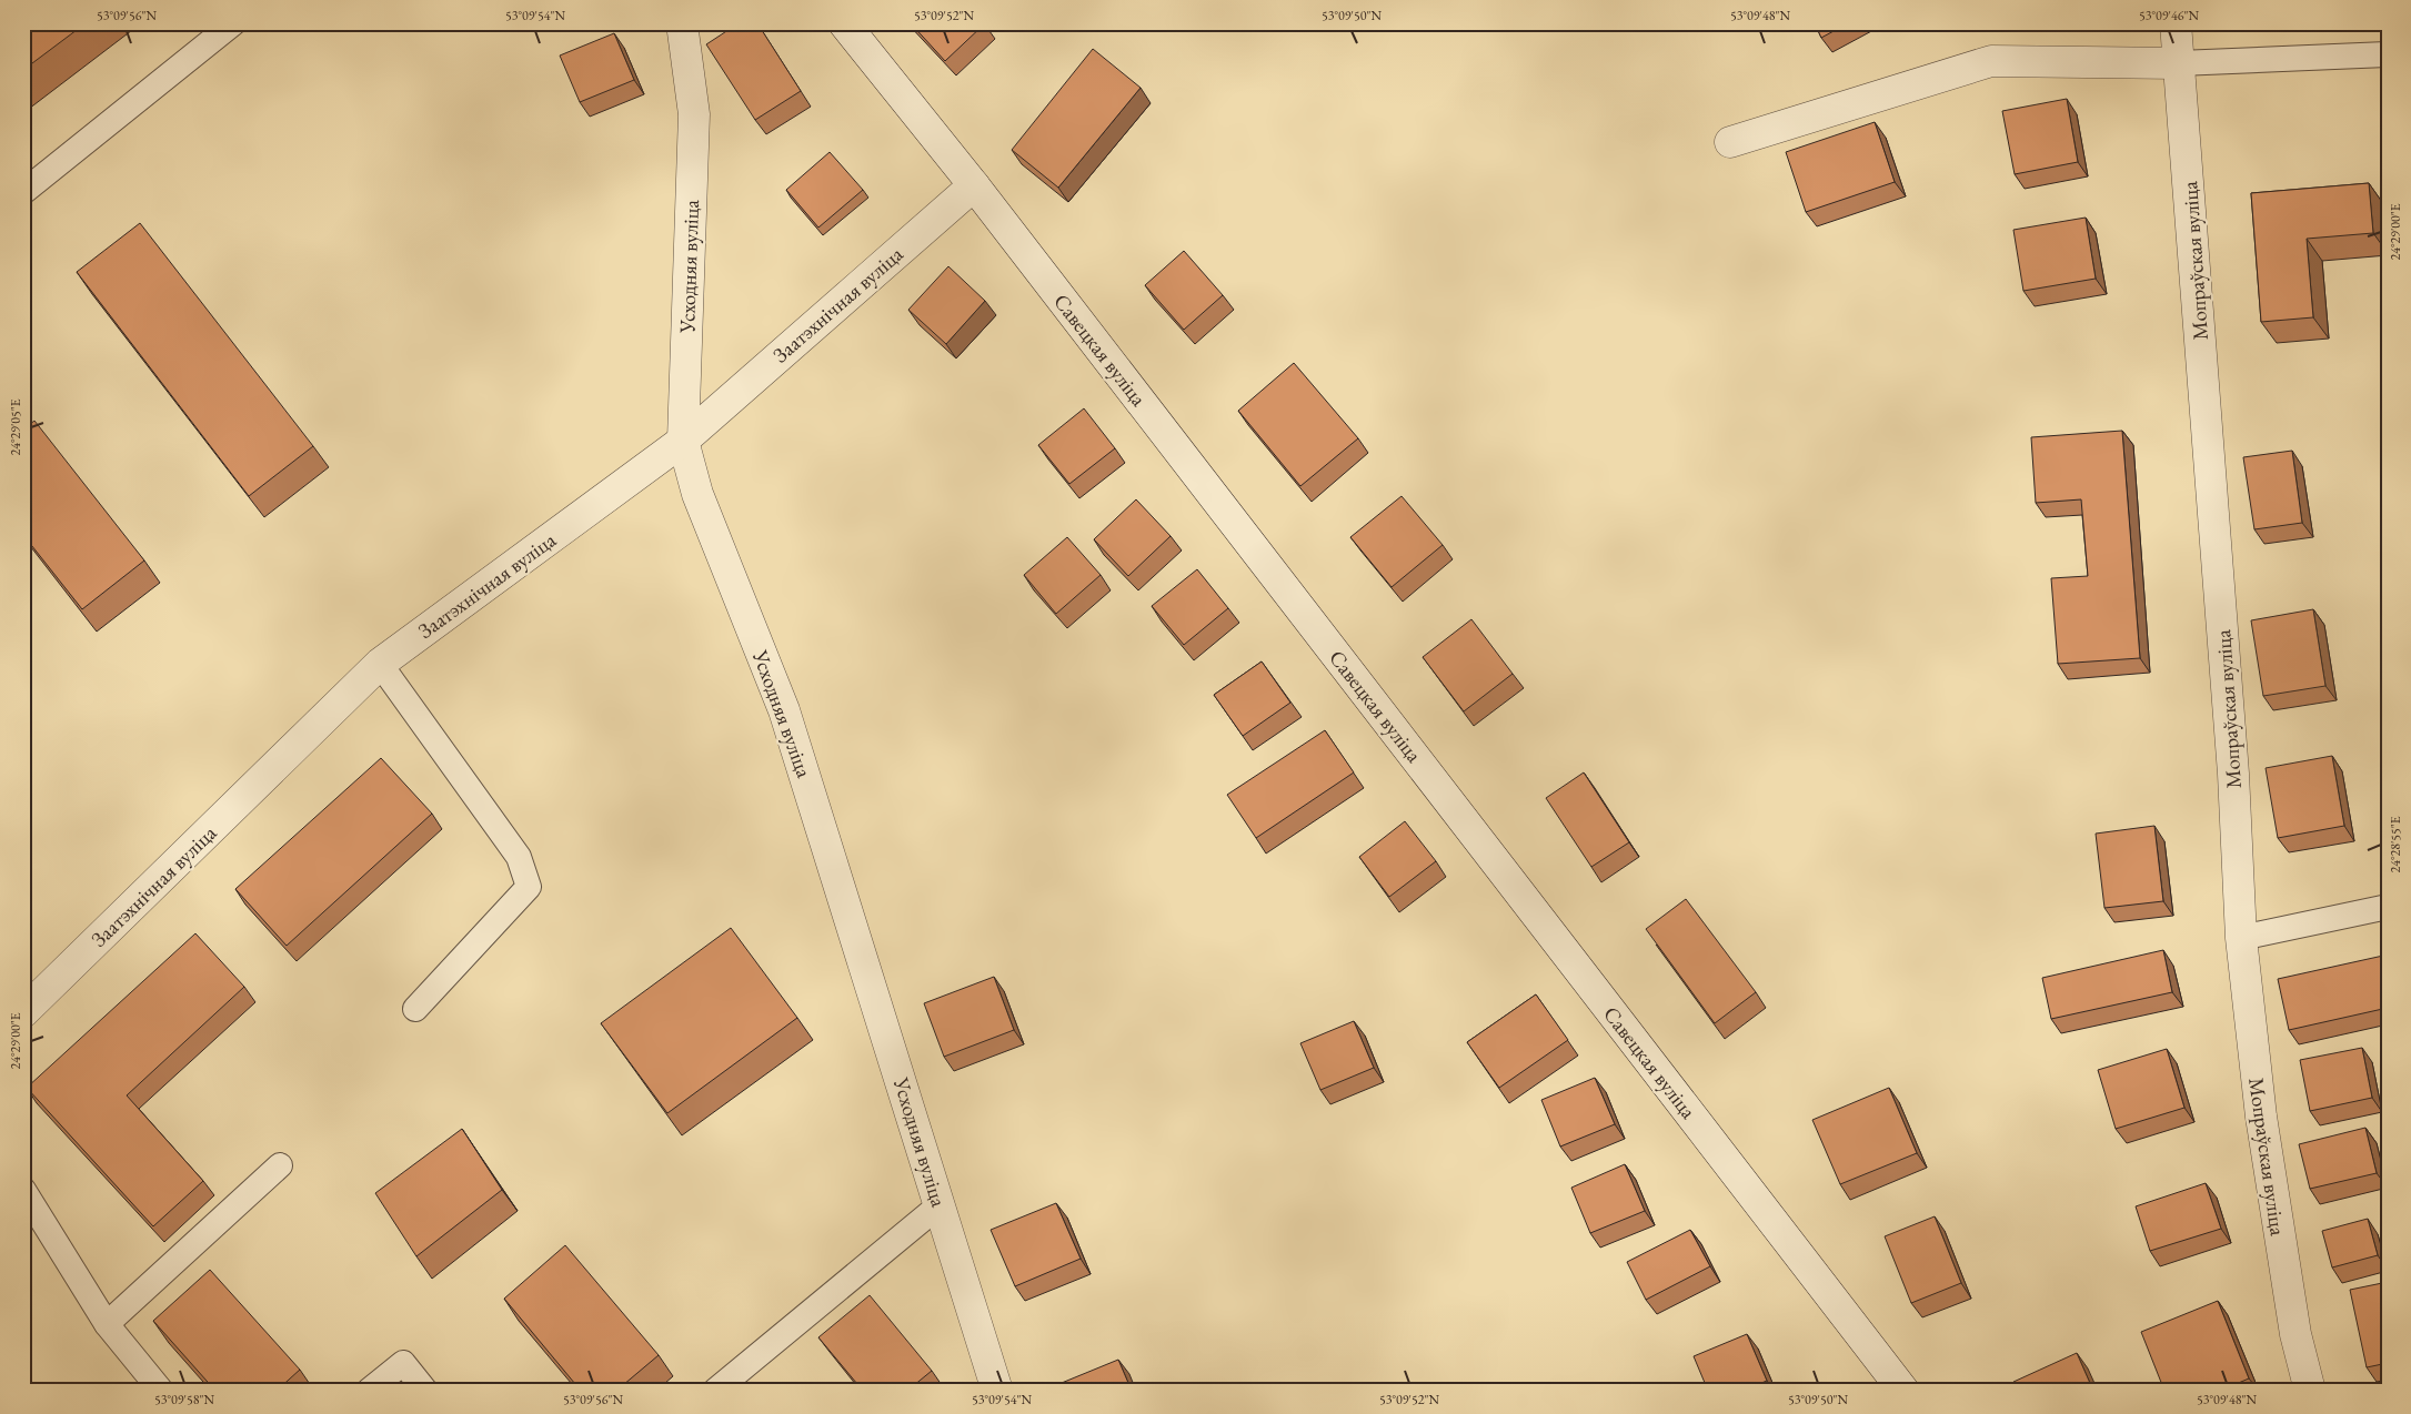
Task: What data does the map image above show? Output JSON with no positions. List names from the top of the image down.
{
  "streets": {
    "street": [
      "Мопраўская вуліца",
      "Усходняя вуліца",
      "Заатэхнічная вуліца",
      "Савецкая вуліца"
    ]
  },
  "crossings": [
    ["Усходняя вуліца", "Заатэхнічная вуліца"],
    ["Заатэхнічная вуліца", "Савецкая вуліца"]
  ],
  "coordinates": [
    "53°09'56\"N",
    "53°09'54\"N",
    "53°09'52\"N",
    "53°09'50\"N",
    "53°09'48\"N",
    "53°09'46\"N",
    "24°29'00\"E",
    "24°29'05\"E",
    "24°28'55\"E",
    "53°09'58\"N"
  ]
}
